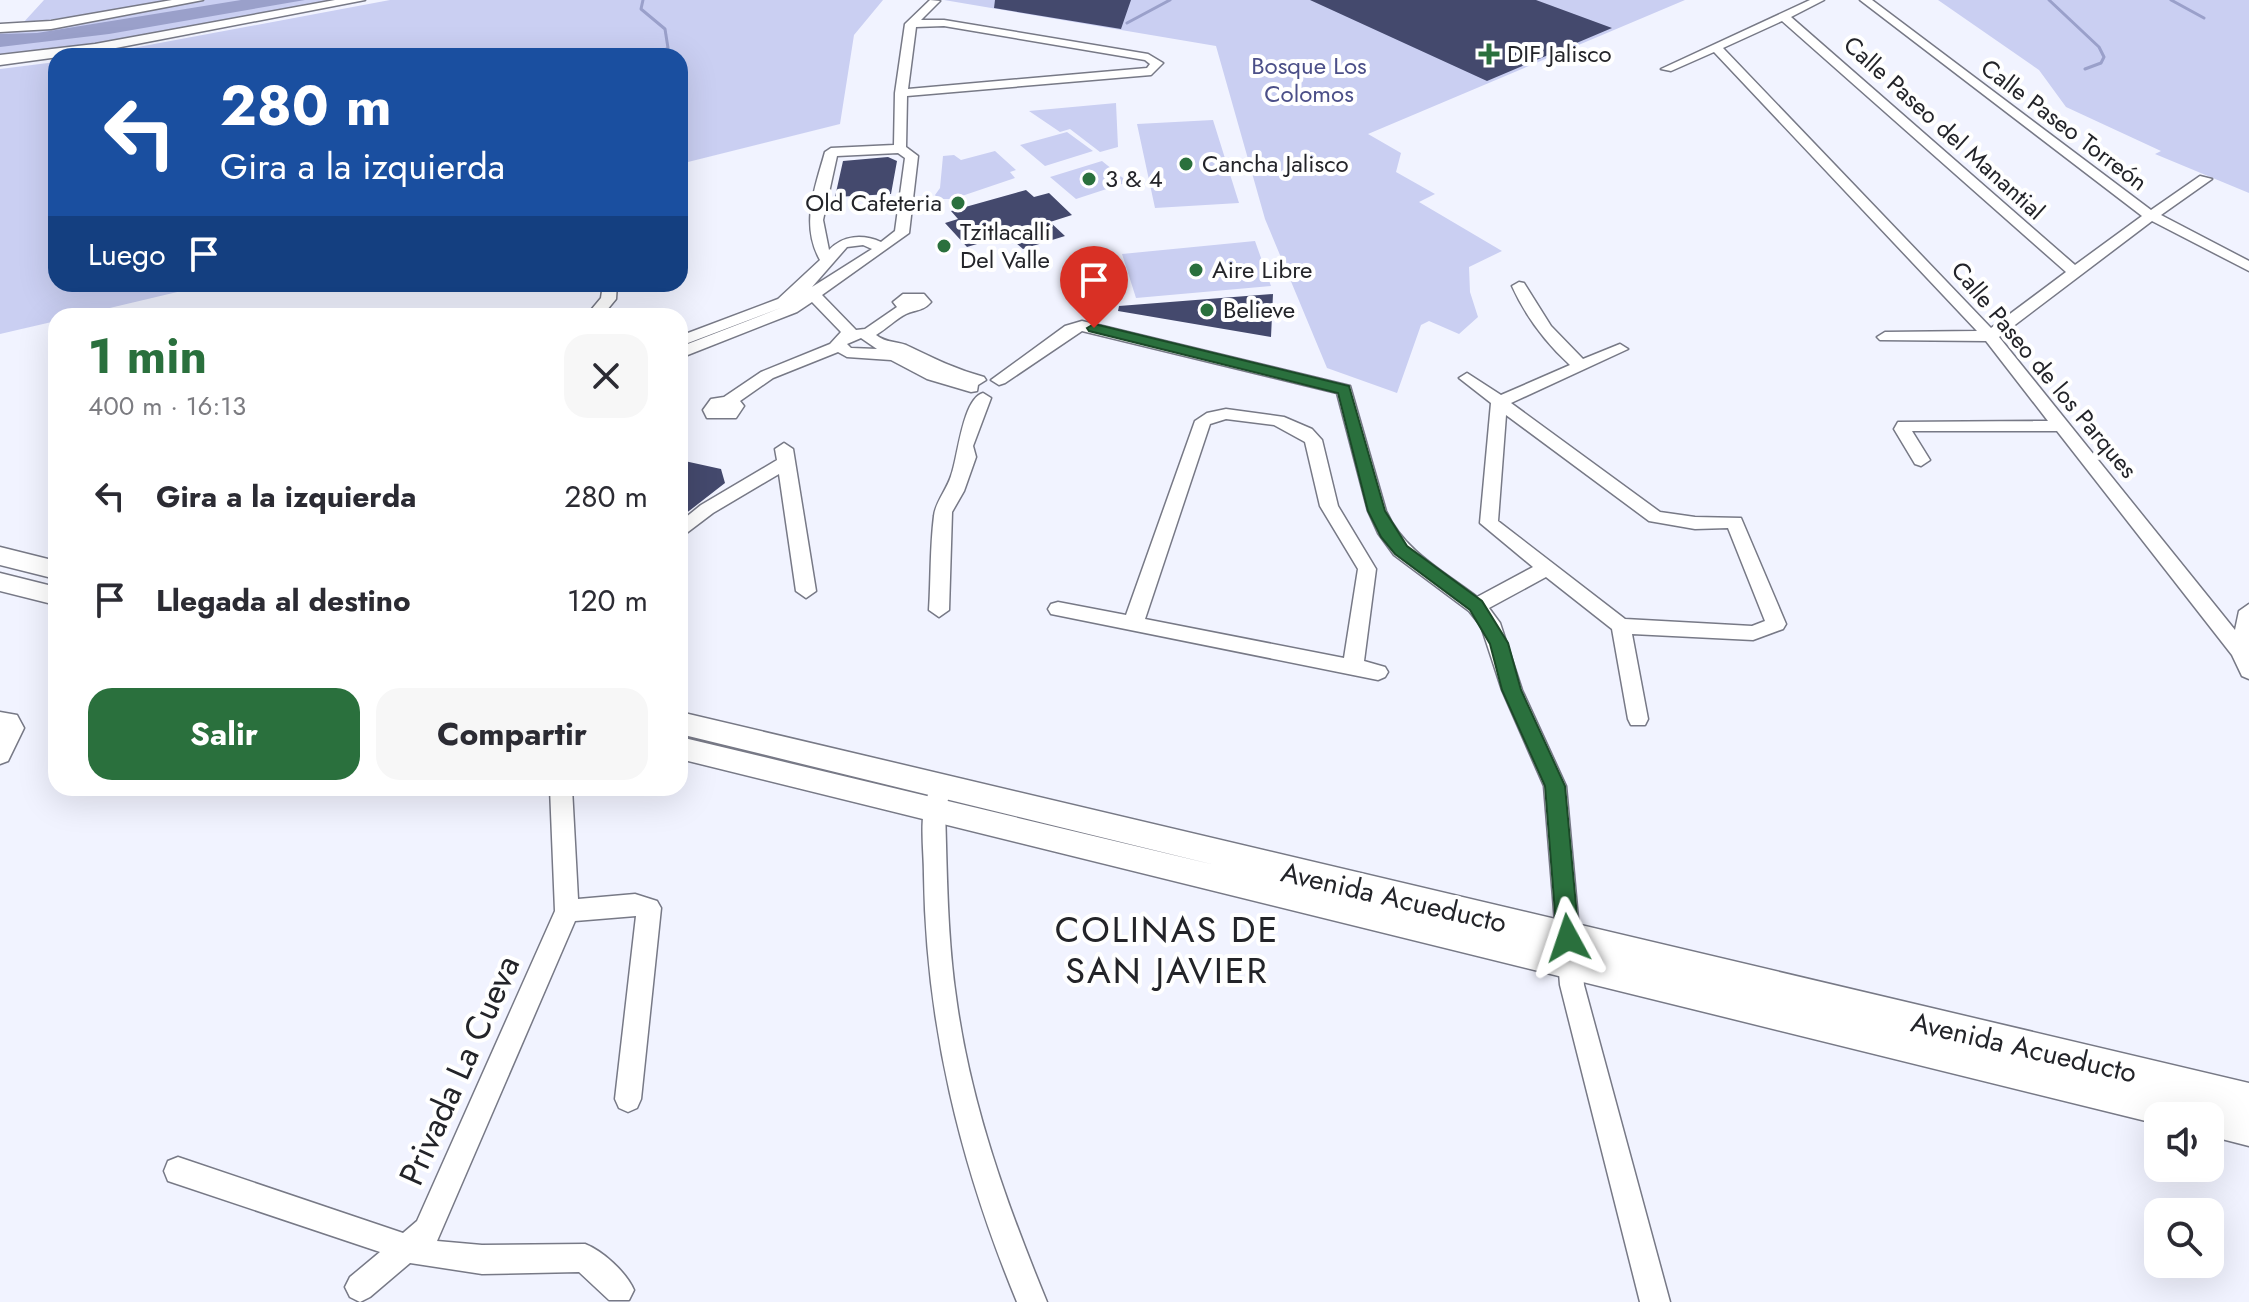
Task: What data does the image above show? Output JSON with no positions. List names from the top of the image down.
{
  "streets": {
    "main road": ["Avenida Acueducto"],
    "street": [
      "Calle Paseo Torreón",
      "Calle Paseo del Manantial",
      "Calle Paseo de los Parques",
      "Privada La Cueva"
    ]
  },
  "districts": ["COLINAS DE SAN JAVIER"],
  "parks": ["Bosque Los Colomos"],
  "places": {
    "health": ["DIF Jalisco"],
    "other": [
      "Cancha Jalisco",
      "3 & 4",
      "Old Cafeteria",
      "Tzitlacalli Del Valle",
      "Aire Libre",
      "Believe"
    ]
  },
  "page": {
    "turn": ["280 m", "Gira a la izquierda"],
    "then": "Luego",
    "heading": ["1 min", "400 m · 16:13"],
    "list": [
      {
        "name": "Gira a la izquierda",
        "value": "280 m"
      },
      {
        "name": "Llegada al destino",
        "value": "120 m"
      }
    ],
    "buttons": ["Salir", "Compartir"]
  }
}
